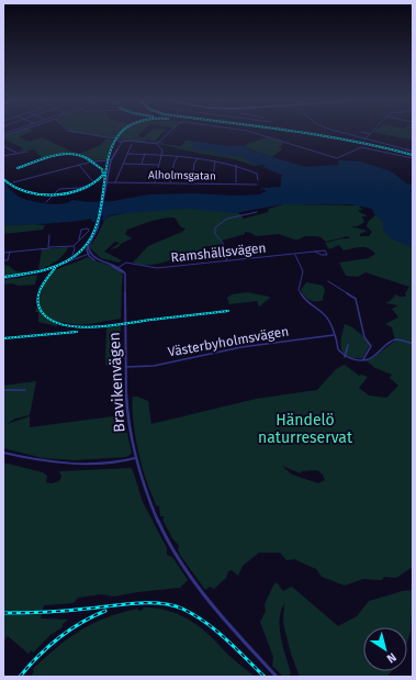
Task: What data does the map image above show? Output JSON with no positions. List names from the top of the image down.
{
  "streets": {
    "street": [
      "Alholmsgatan",
      "Ramshällsvägen",
      "Västerbyholmsvägen",
      "Bravikenvägen"
    ]
  },
  "crossings": [
    ["Ramshällsvägen", "Bravikenvägen"],
    ["Västerbyholmsvägen", "Bravikenvägen"]
  ],
  "parks": ["Händelö naturreservat"],
  "north": "bottom right"
}
